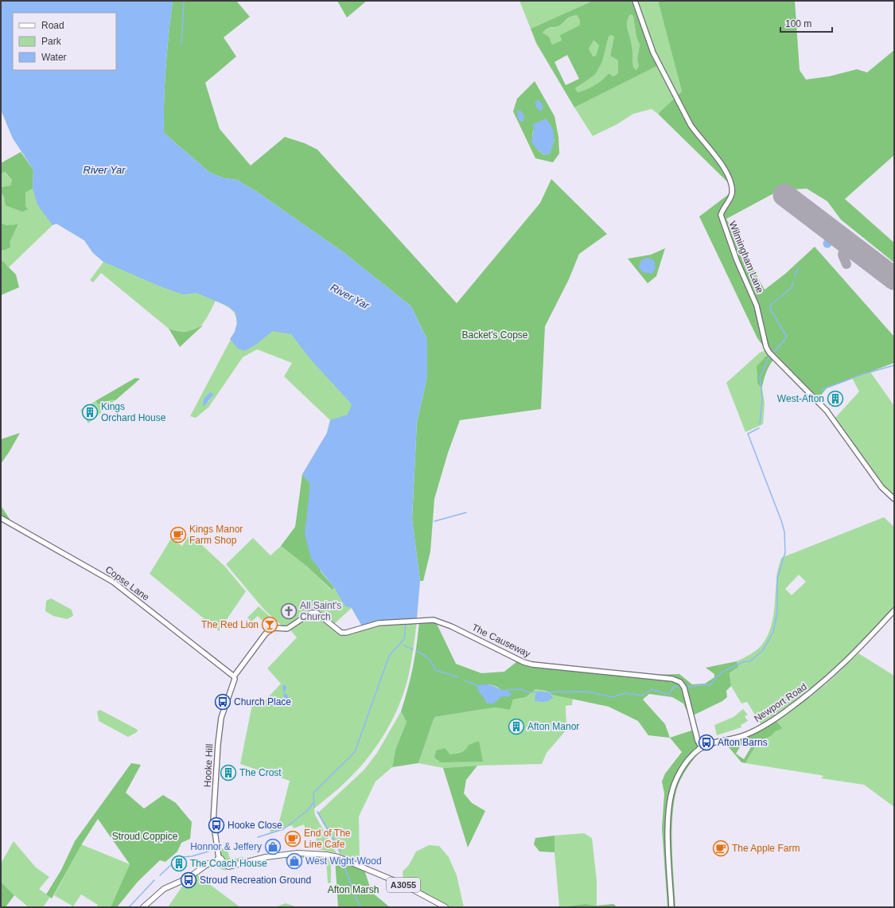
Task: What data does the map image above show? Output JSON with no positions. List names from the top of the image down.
{
  "streets": {
    "main road": ["A3055"],
    "street": [
      "Wilmingham Lane",
      "Copse Lane",
      "The Causeway",
      "Newport Road",
      "Hooke Hill"
    ]
  },
  "crossings": [
    ["Copse Lane", "The Causeway"],
    ["Copse Lane", "Hooke Hill"],
    ["The Causeway", "Newport Road"],
    ["The Causeway", "Hooke Hill"],
    ["Hooke Hill", "A3055"]
  ],
  "water": ["River Yar"],
  "parks": ["Backet's Copse", "Stroud Coppice", "Afton Marsh"],
  "places": {
    "building": [
      "West-Afton",
      "Kings Orchard House",
      "Afton Manor",
      "The Crost",
      "The Coach House"
    ],
    "cafe": ["Kings Manor Farm Shop", "End of The Line Cafe", "The Apple Farm"],
    "church": ["All Saint's Church"],
    "bar": ["The Red Lion"],
    "bus stop": [
      "Church Place",
      "Afton Barns",
      "Hooke Close",
      "Stroud Recreation Ground"
    ],
    "shop": ["Honnor & Jeffery", "West Wight Wood"]
  },
  "legend": ["Road", "Park", "Water"],
  "scale_bar": "100 m"
}
